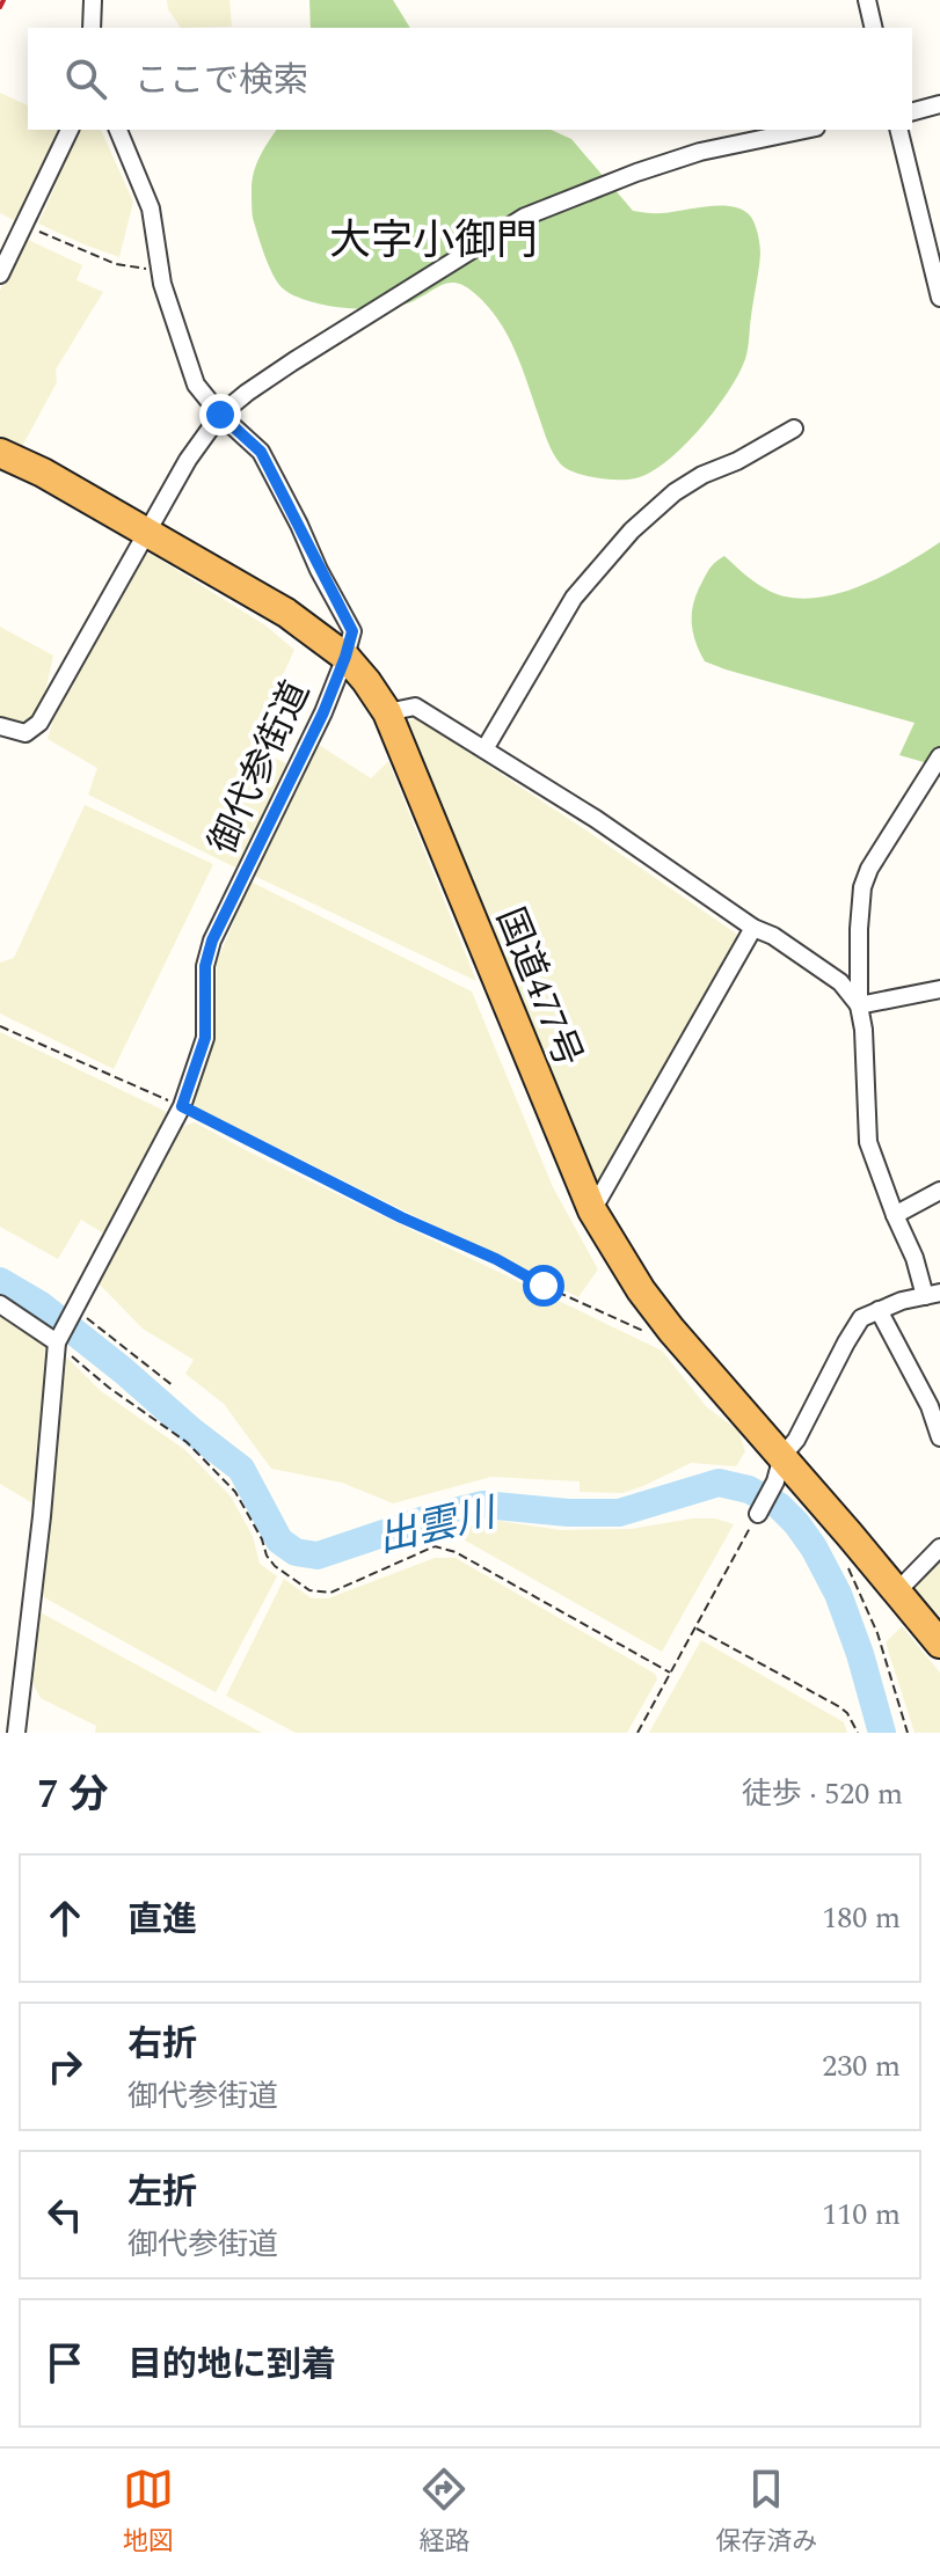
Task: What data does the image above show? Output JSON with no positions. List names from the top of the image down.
{
  "streets": {
    "highway": ["国道477号"],
    "street": ["御代参街道"]
  },
  "crossings": [
    ["御代参街道", "国道477号"]
  ],
  "districts": ["大字小御門"],
  "water": ["出雲川"],
  "page": {
    "search": "ここで検索",
    "heading": ["7 分", "徒歩 · 520 m"],
    "list": [
      ["直進", "180 m"],
      ["右折", "御代参街道", "230 m"],
      ["左折", "御代参街道", "110 m"],
      "目的地に到着"
    ],
    "nav": ["地図", "経路", "保存済み"]
  }
}
